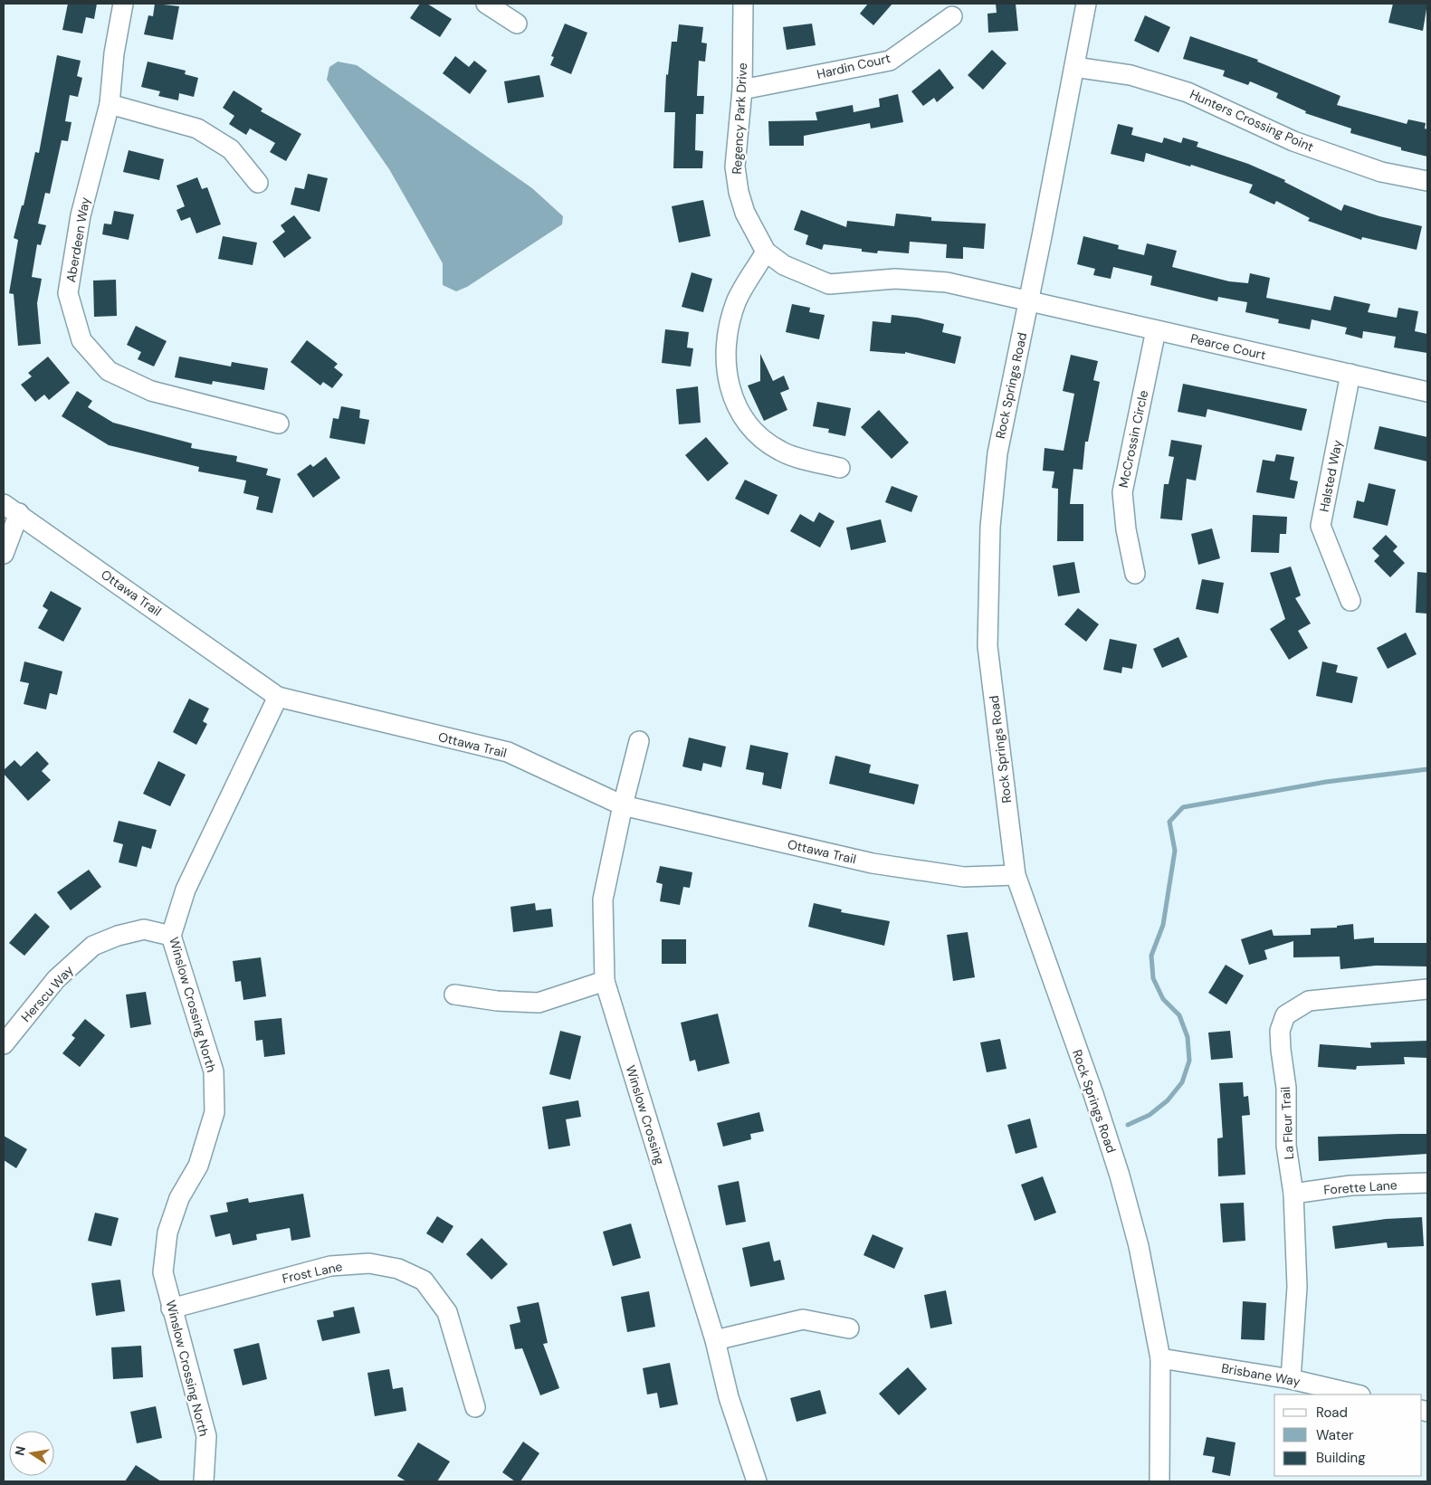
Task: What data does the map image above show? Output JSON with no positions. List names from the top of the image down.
{
  "streets": {
    "street": [
      "Hardin Court",
      "Regency Park Drive",
      "Hunters Crossing Point",
      "Aberdeen Way",
      "Pearce Court",
      "Rock Springs Road",
      "McCrossin Circle",
      "Halsted Way",
      "Ottawa Trail",
      "Herscu Way",
      "Winslow Crossing North",
      "Winslow Crossing",
      "La Fleur Trail",
      "Forette Lane",
      "Frost Lane",
      "Brisbane Way"
    ]
  },
  "crossings": [
    ["Hardin Court", "Regency Park Drive"],
    ["Regency Park Drive", "Pearce Court"],
    ["Regency Park Drive", "Rock Springs Road"],
    ["Hunters Crossing Point", "Rock Springs Road"],
    ["Pearce Court", "Rock Springs Road"],
    ["Pearce Court", "McCrossin Circle"],
    ["Pearce Court", "Halsted Way"],
    ["Rock Springs Road", "Ottawa Trail"],
    ["Rock Springs Road", "Brisbane Way"],
    ["Ottawa Trail", "Winslow Crossing North"],
    ["Ottawa Trail", "Winslow Crossing"],
    ["Herscu Way", "Winslow Crossing North"],
    ["Winslow Crossing North", "Frost Lane"],
    ["La Fleur Trail", "Forette Lane"],
    ["La Fleur Trail", "Brisbane Way"]
  ],
  "legend": ["Road", "Water", "Building"],
  "north": "left"
}
